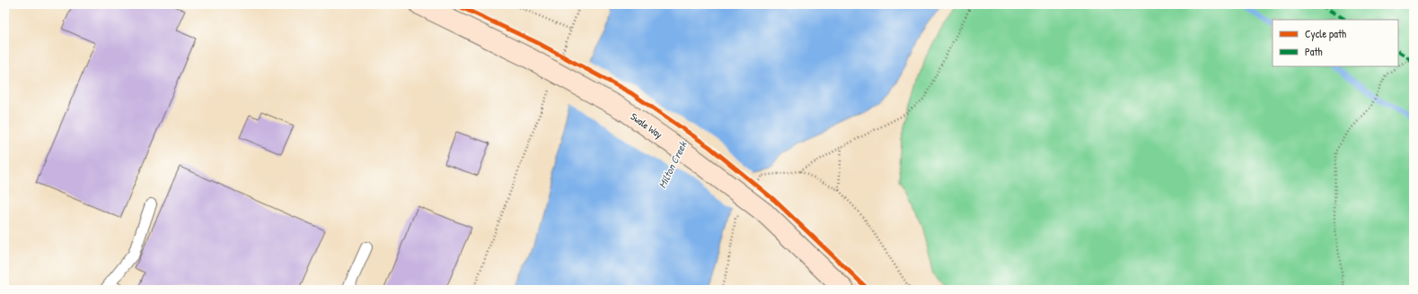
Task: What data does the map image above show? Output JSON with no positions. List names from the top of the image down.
{
  "streets": {
    "main road": ["Swale Way"]
  },
  "water": ["Milton Creek"],
  "legend": ["Cycle path", "Path"]
}
